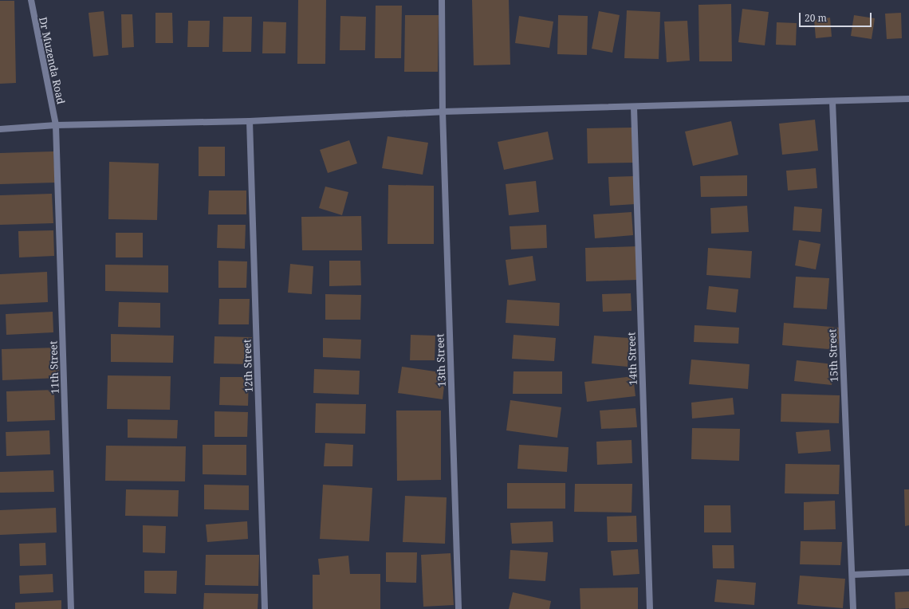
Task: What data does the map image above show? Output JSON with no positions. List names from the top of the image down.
{
  "streets": {
    "street": [
      "Dr Muzenda Road",
      "15th Street",
      "14th Street",
      "13th Street",
      "12th Street",
      "11th Street"
    ]
  },
  "crossings": [
    ["Dr Muzenda Road", "11th Street"]
  ],
  "scale_bar": "20 m"
}
